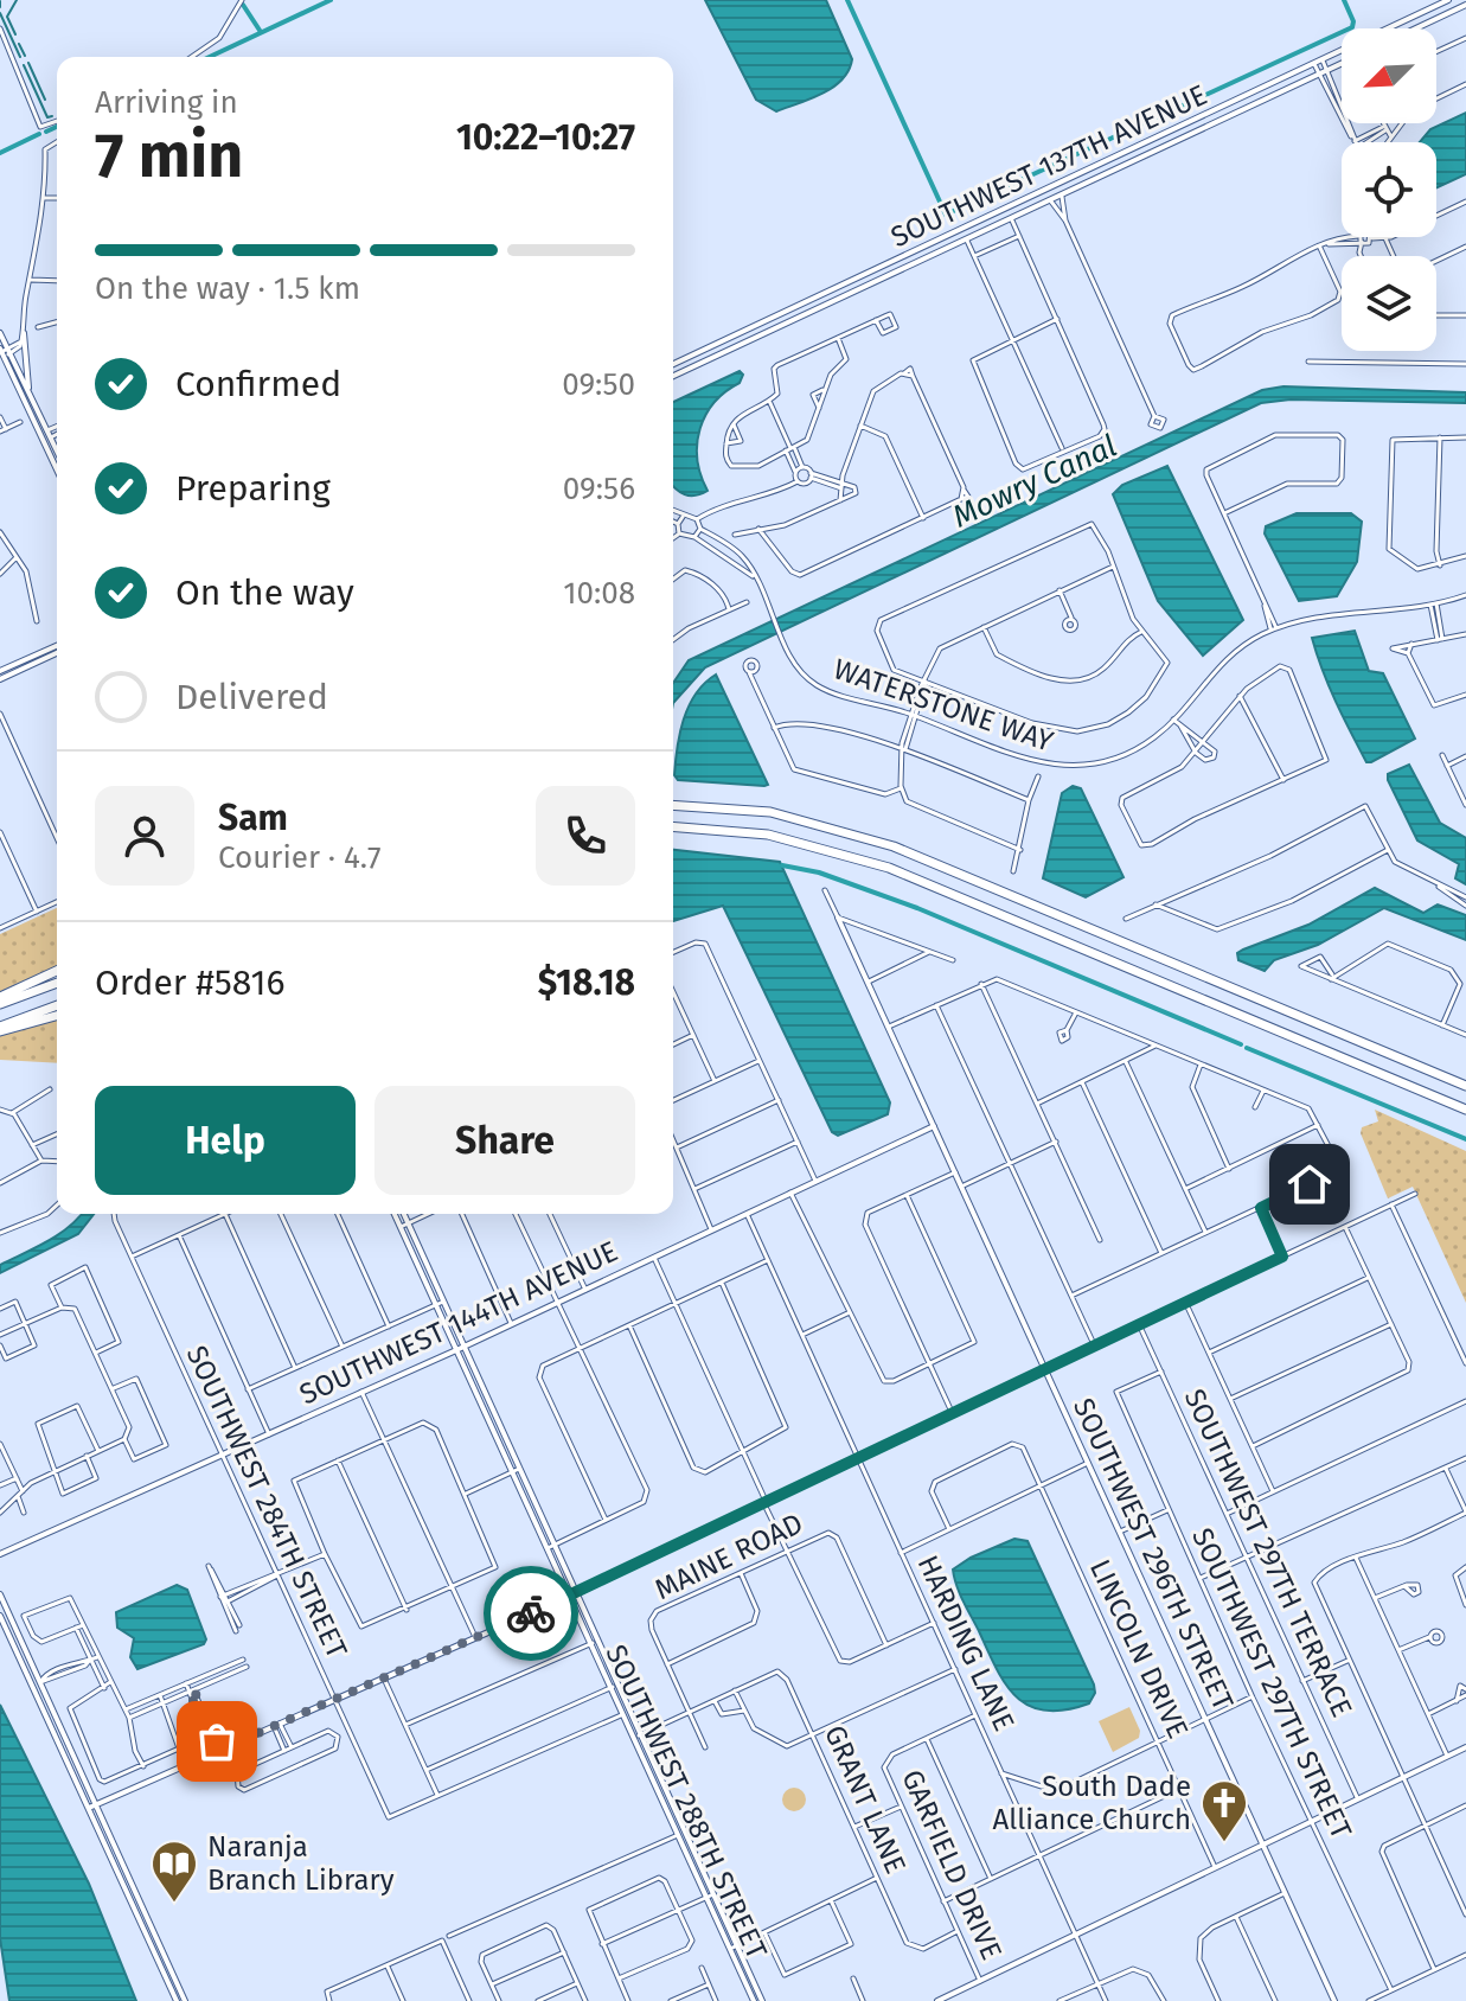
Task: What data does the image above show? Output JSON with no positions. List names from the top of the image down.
{
  "streets": {
    "street": [
      "SOUTHWEST 137TH AVENUE",
      "WATERSTONE WAY",
      "SOUTHWEST 144TH AVENUE",
      "SOUTHWEST 284TH STREET",
      "SOUTHWEST 297TH TERRACE",
      "SOUTHWEST 296TH STREET",
      "MAINE ROAD",
      "HARDING LANE",
      "LINCOLN DRIVE",
      "SOUTHWEST 297TH STREET",
      "GRANT LANE",
      "SOUTHWEST 288TH STREET",
      "GARFIELD DRIVE"
    ]
  },
  "crossings": [
    ["SOUTHWEST 144TH AVENUE", "SOUTHWEST 284TH STREET"],
    ["SOUTHWEST 144TH AVENUE", "SOUTHWEST 296TH STREET"],
    ["SOUTHWEST 144TH AVENUE", "HARDING LANE"],
    ["SOUTHWEST 144TH AVENUE", "SOUTHWEST 288TH STREET"],
    ["SOUTHWEST 297TH TERRACE", "SOUTHWEST 297TH STREET"],
    ["GRANT LANE", "GARFIELD DRIVE"]
  ],
  "water": ["Mowry Canal"],
  "places": {
    "church": ["South Dade Alliance Church"],
    "library": ["Naranja Branch Library"]
  },
  "north": "bottom left",
  "page": {
    "heading": ["7 min", "Arriving in", "10:22–10:27"],
    "panel": [
      "Sam",
      "Courier · 4.7",
      "Order #5816",
      "$18.18"
    ],
    "bar": "On the way · 1.5 km",
    "list": [
      ["Confirmed", "09:50"],
      ["Preparing", "09:56"],
      ["On the way", "10:08"],
      "Delivered"
    ],
    "buttons": ["Help", "Share"]
  }
}
